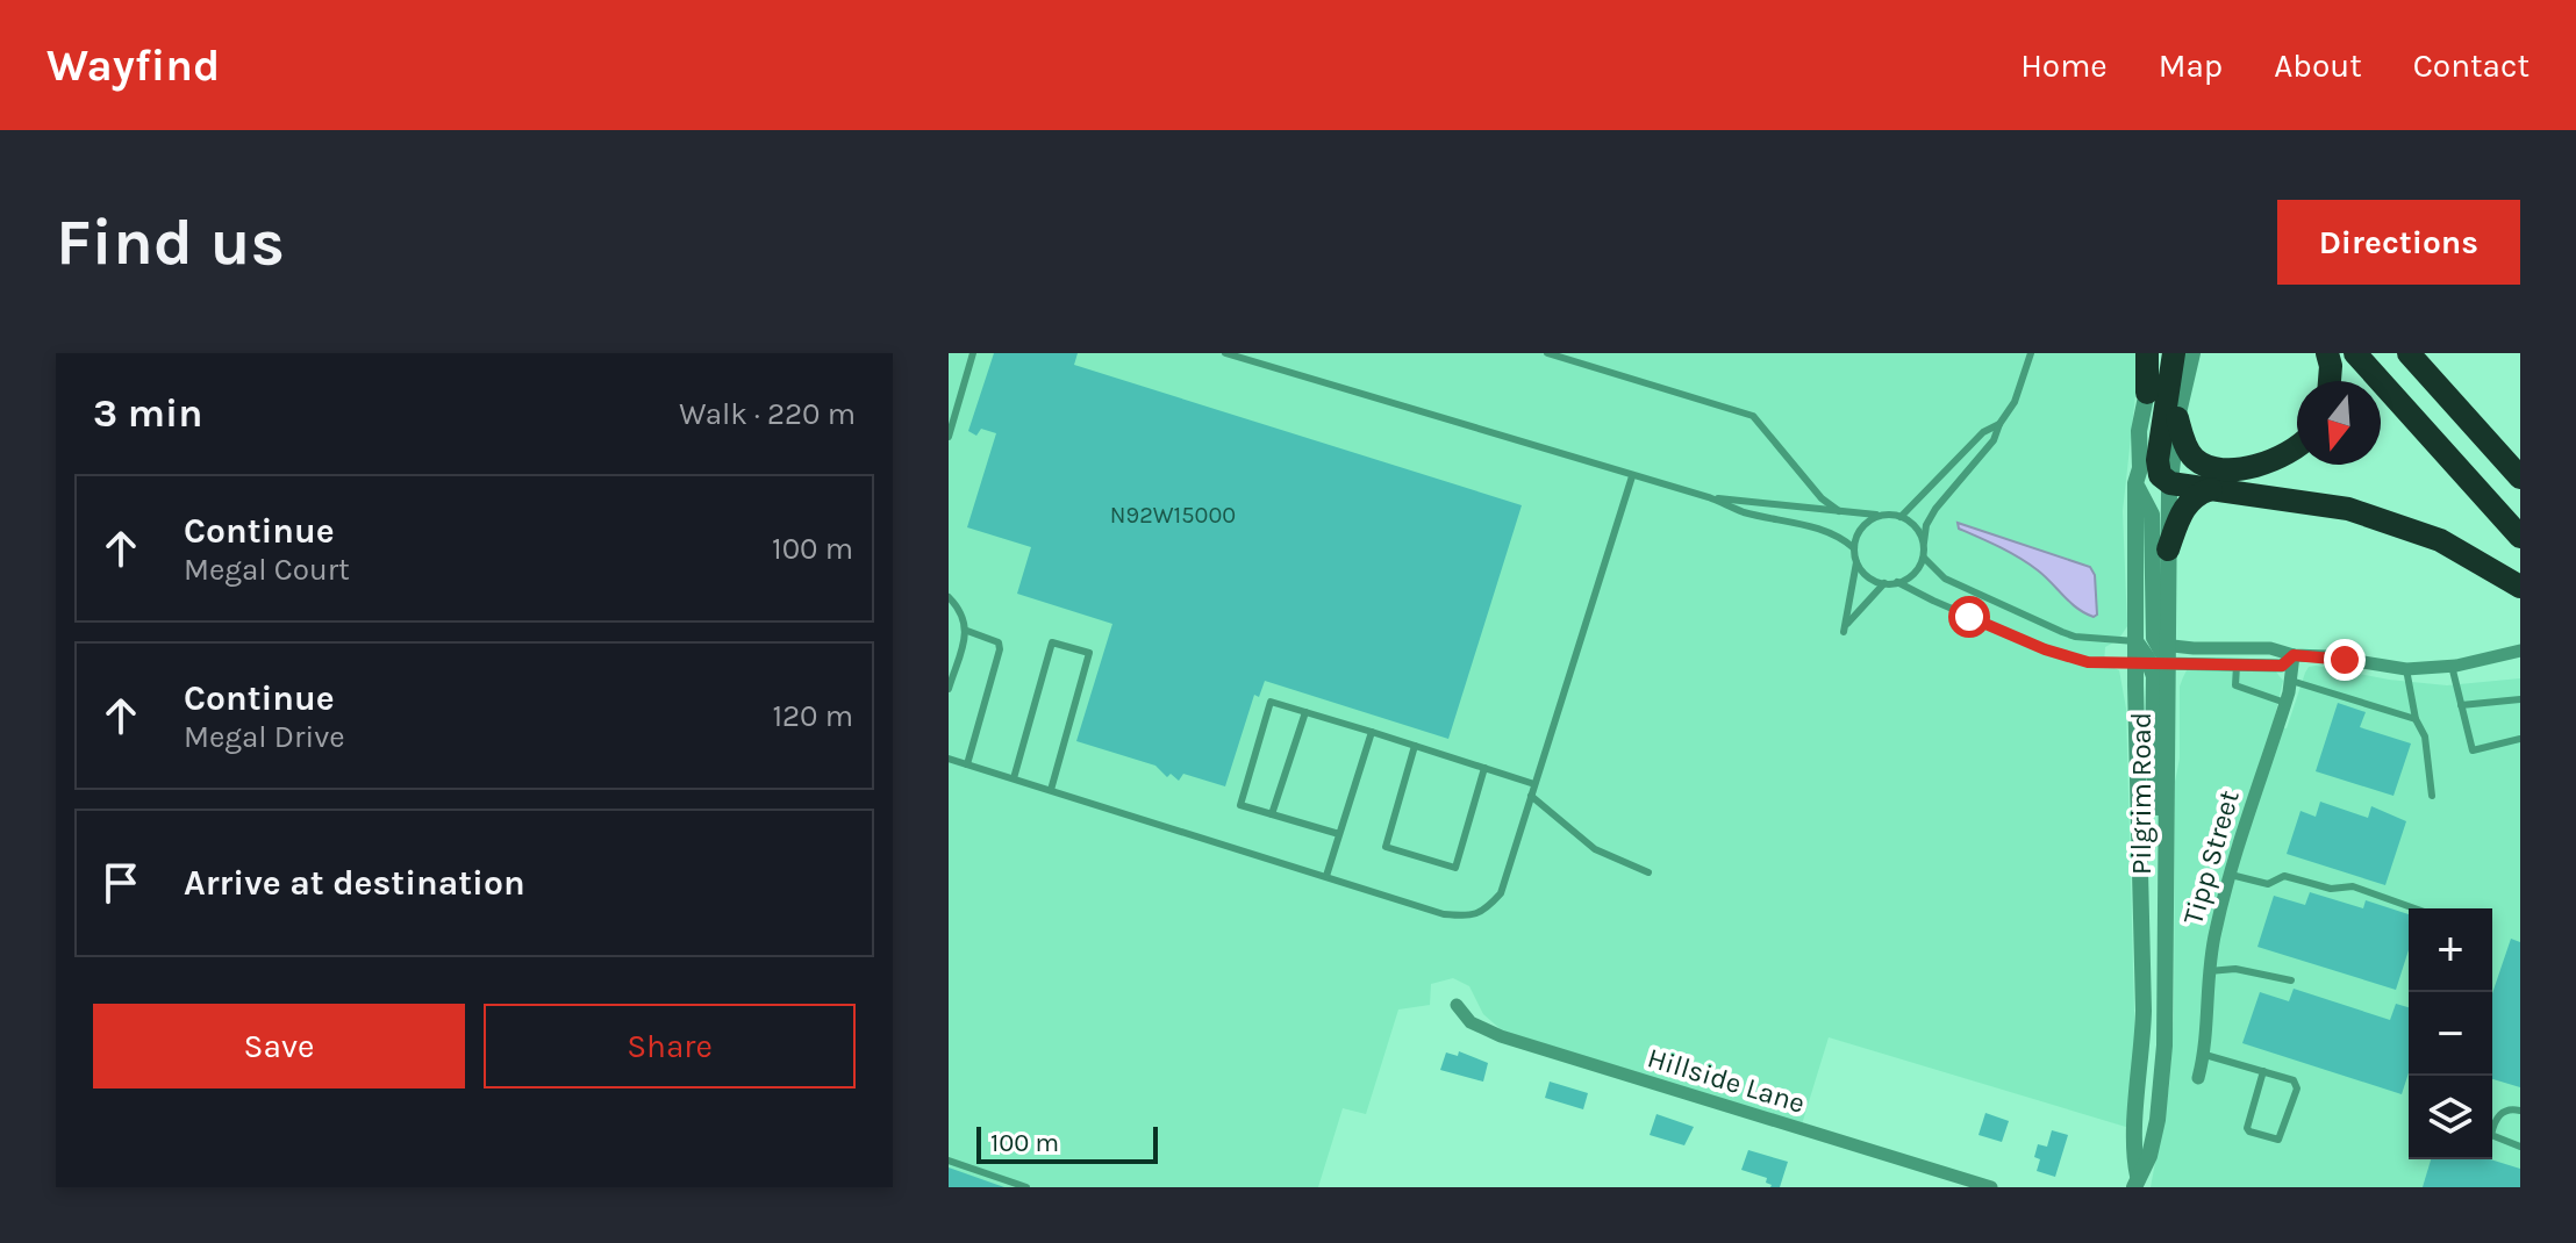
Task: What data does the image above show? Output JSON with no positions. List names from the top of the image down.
{
  "streets": {
    "street": ["Pilgrim Road", "Tipp Street", "Hillside Lane"]
  },
  "house_numbers": ["N92W15000"],
  "scale_bar": "100 m",
  "north": "bottom",
  "page": {
    "header": "Wayfind",
    "nav": [
      "Home",
      "Map",
      "About",
      "Contact"
    ],
    "buttons": [
      "Directions",
      ["Save", "Share"]
    ],
    "title": "Find us",
    "heading": ["3 min", "Walk · 220 m"],
    "list": [
      ["Continue", "Megal Court", "100 m"],
      ["Continue", "Megal Drive", "120 m"],
      "Arrive at destination"
    ],
    "map_buttons": ["+", "−"],
    "scale": "100 m"
  }
}
